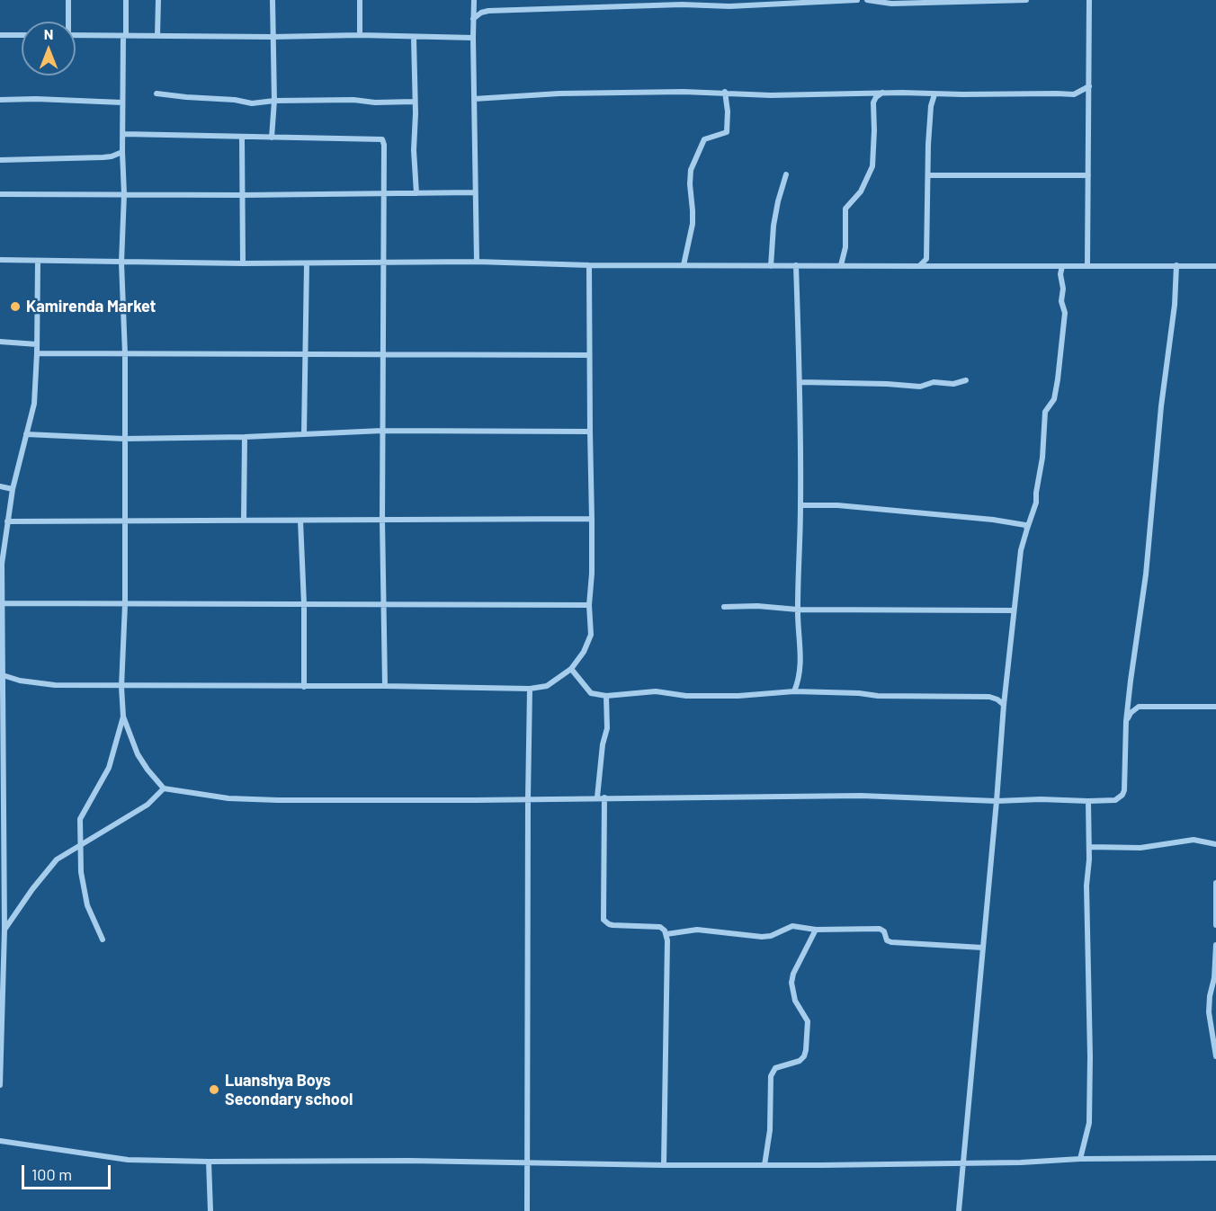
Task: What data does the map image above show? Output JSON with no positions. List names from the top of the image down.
{
  "places": ["Kamirenda Market", "Luanshya Boys Secondary school"],
  "scale_bar": "100 m",
  "north": "top"
}
